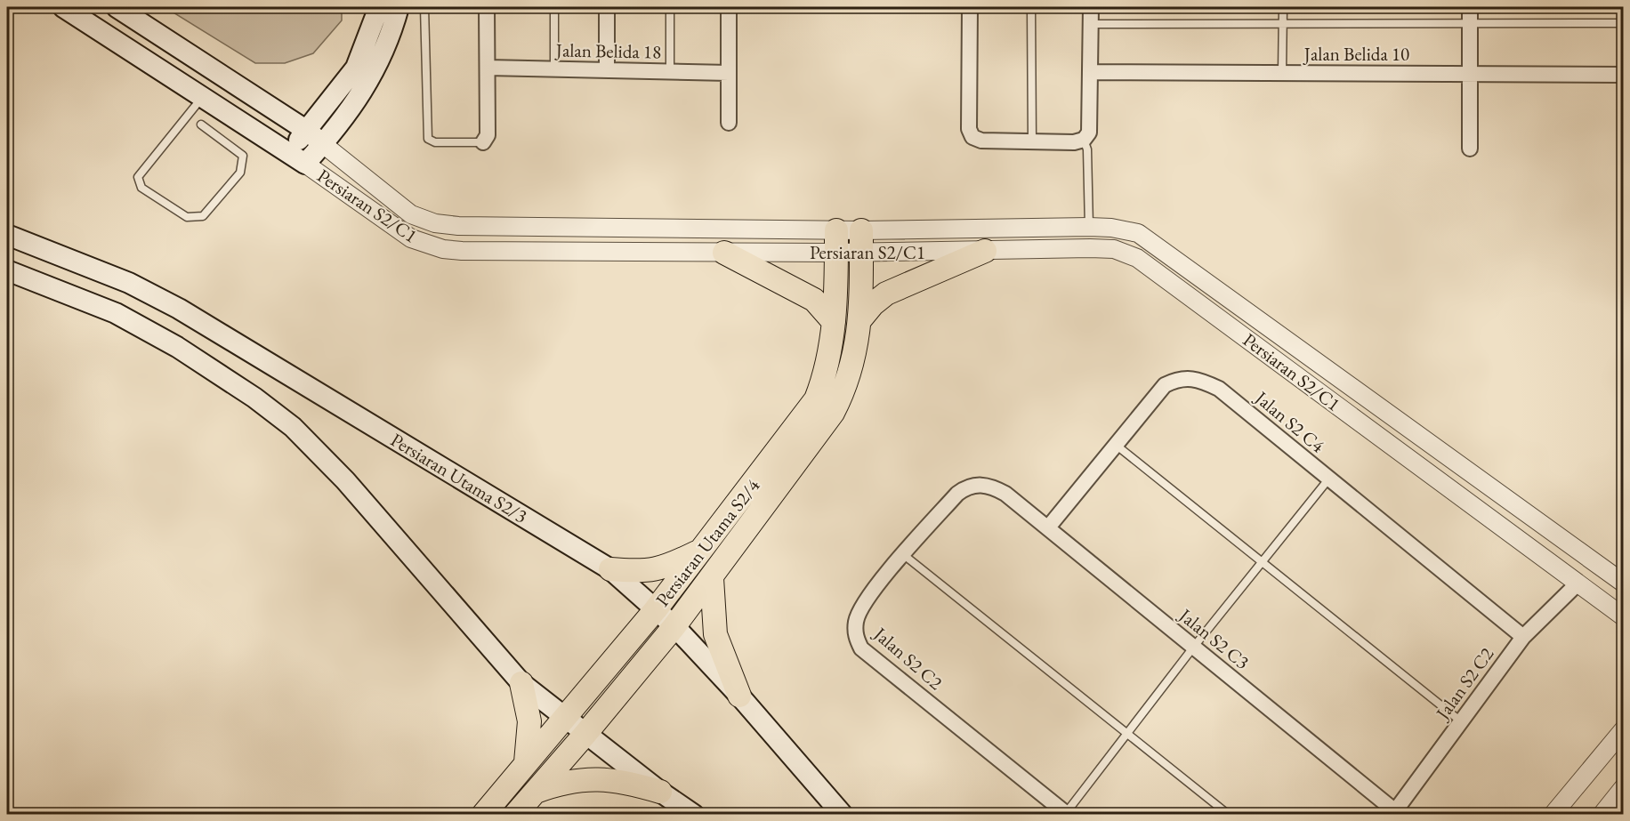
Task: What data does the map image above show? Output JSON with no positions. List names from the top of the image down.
{
  "streets": {
    "main road": ["Persiaran S2/C1", "Persiaran Utama S2/3", "Persiaran Utama S2/4"],
    "street": [
      "Jalan Belida 18",
      "Jalan Belida 10",
      "Jalan S2 C4",
      "Jalan S2 C3",
      "Jalan S2 C2"
    ]
  },
  "crossings": [
    ["Persiaran S2/C1", "Persiaran Utama S2/4"],
    ["Persiaran S2/C1", "Jalan S2 C2"],
    ["Jalan S2 C4", "Jalan S2 C3"],
    ["Jalan S2 C4", "Jalan S2 C2"],
    ["Persiaran Utama S2/3", "Persiaran Utama S2/4"],
    ["Jalan S2 C3", "Jalan S2 C2"]
  ]
}
